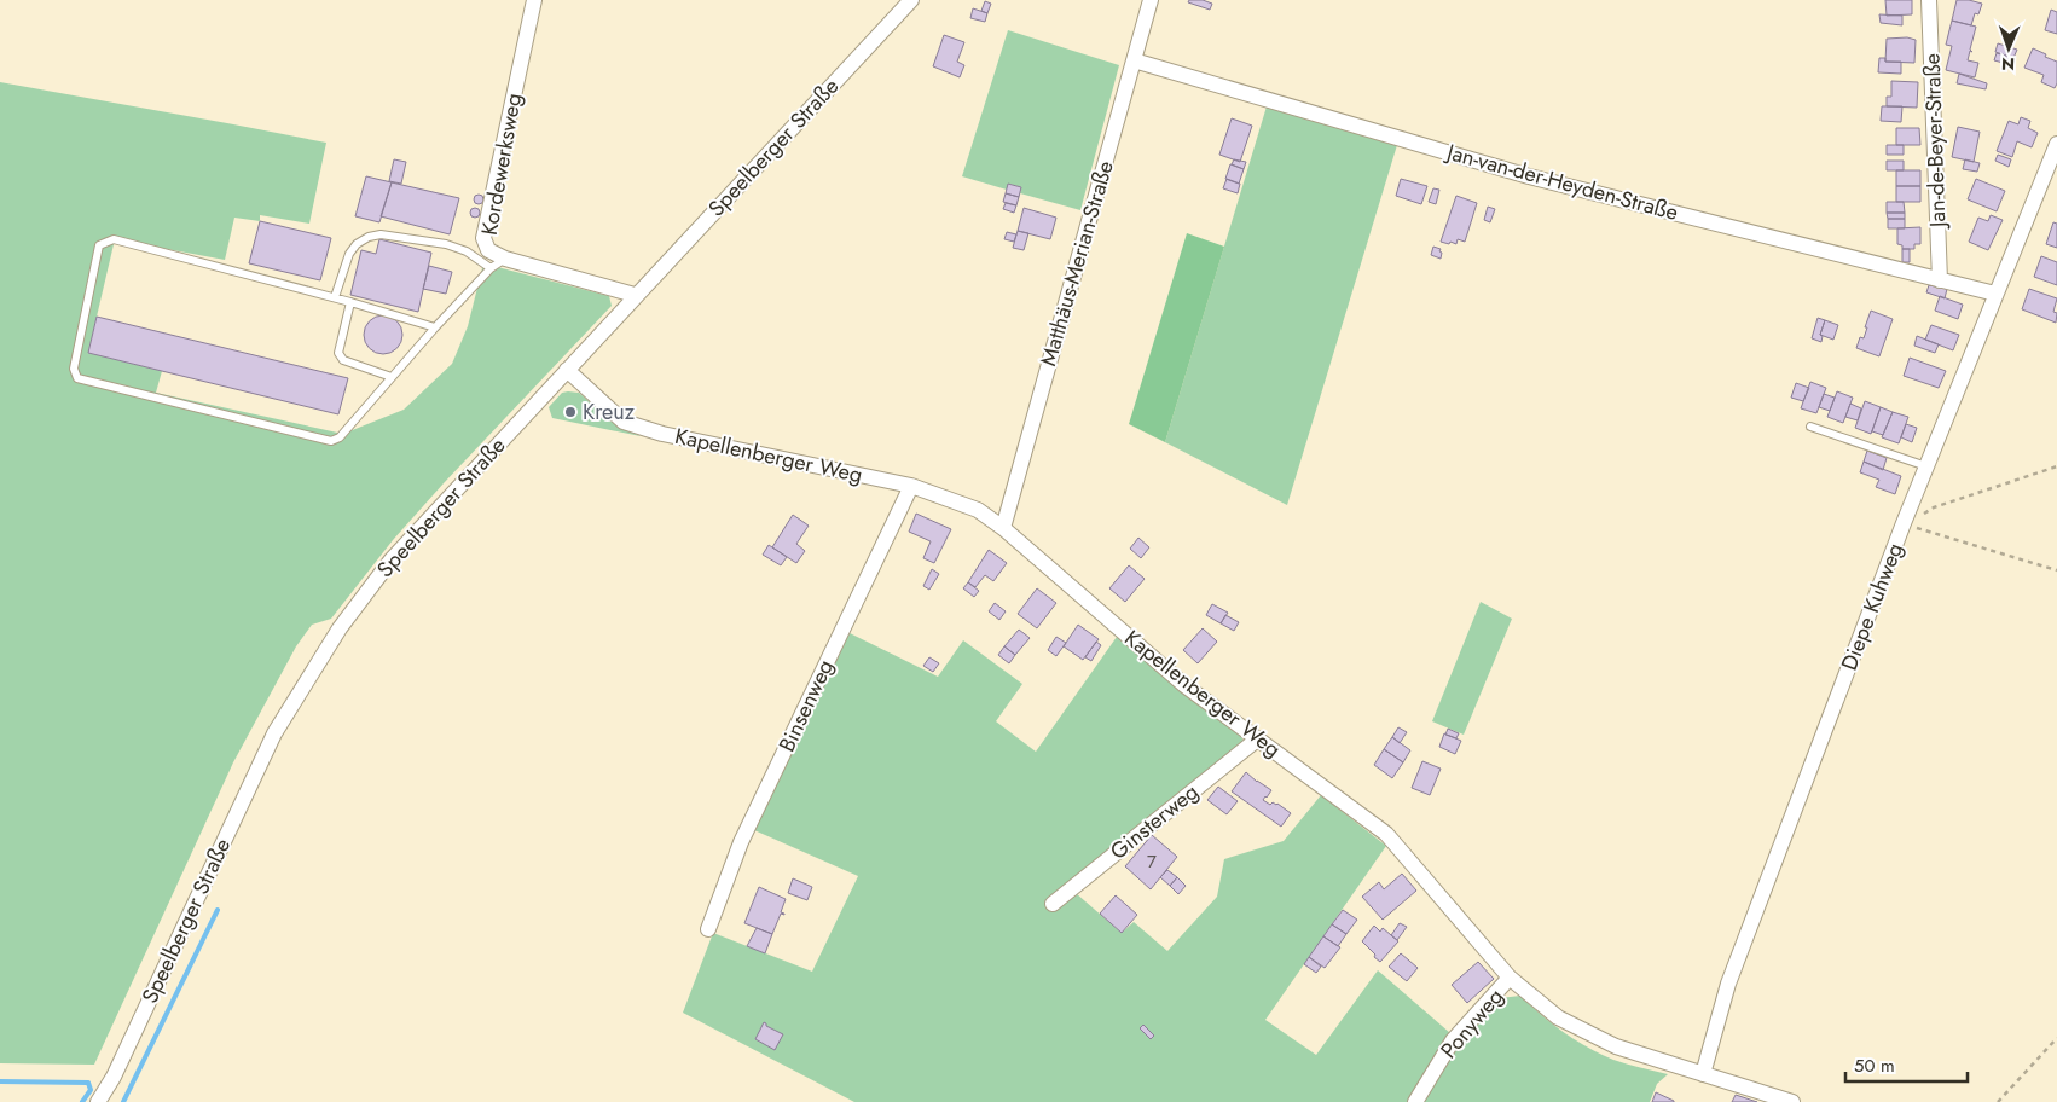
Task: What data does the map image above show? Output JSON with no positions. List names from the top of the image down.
{
  "streets": {
    "street": [
      "Jan-de-Beyer-Straße",
      "Speelberger Straße",
      "Kordewerksweg",
      "Jan-van-der-Heyden-Straße",
      "Matthäus-Merian-Straße",
      "Kapellenberger Weg",
      "Diepe Kuhweg",
      "Binsenweg",
      "Ginsterweg",
      "Ponyweg"
    ]
  },
  "crossings": [
    ["Jan-de-Beyer-Straße", "Jan-van-der-Heyden-Straße"],
    ["Speelberger Straße", "Kordewerksweg"],
    ["Speelberger Straße", "Kapellenberger Weg"],
    ["Jan-van-der-Heyden-Straße", "Matthäus-Merian-Straße"],
    ["Jan-van-der-Heyden-Straße", "Diepe Kuhweg"],
    ["Matthäus-Merian-Straße", "Kapellenberger Weg"],
    ["Kapellenberger Weg", "Diepe Kuhweg"],
    ["Kapellenberger Weg", "Binsenweg"],
    ["Kapellenberger Weg", "Ginsterweg"],
    ["Kapellenberger Weg", "Ponyweg"]
  ],
  "places": ["Kreuz"],
  "house_numbers": ["7"],
  "scale_bar": "50 m",
  "north": "bottom"
}
